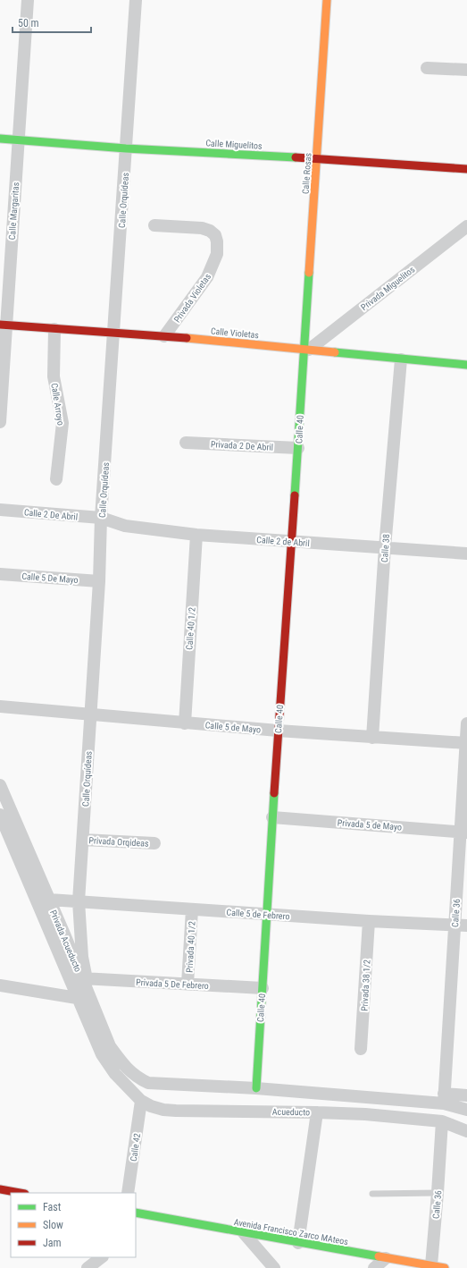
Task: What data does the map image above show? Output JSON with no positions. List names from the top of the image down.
{
  "streets": {
    "street": [
      "Calle Miguelitos",
      "Calle Rosas",
      "Calle Orquídeas",
      "Calle Margaritas",
      "Privada Miguelitos",
      "Privada Violetas",
      "Calle Violetas",
      "Calle Arroyo",
      "Calle 40",
      "Privada 2 De Abril",
      "Calle 2 De Abril",
      "Calle 2 de Abril",
      "Calle 38",
      "Calle 5 De Mayo",
      "Calle 40 1/2",
      "Calle 5 de Mayo",
      "Privada 5 de Mayo",
      "Privada Orqideas",
      "Calle 36",
      "Calle 5 de Febrero",
      "Privada Acueducto",
      "Privada 40 1/2",
      "Privada 5 De Febrero",
      "Privada 38 1/2",
      "Acueducto",
      "Calle 42",
      "Avenida Francisco Zarco MAteos"
    ]
  },
  "crossings": [
    ["Calle Miguelitos", "Calle Rosas"],
    ["Calle Miguelitos", "Calle Orquídeas"],
    ["Calle Miguelitos", "Calle Margaritas"],
    ["Calle Rosas", "Privada Miguelitos"],
    ["Calle Rosas", "Calle Violetas"],
    ["Calle Rosas", "Calle 40"],
    ["Calle Orquídeas", "Calle Violetas"],
    ["Calle Orquídeas", "Calle 2 De Abril"],
    ["Calle Orquídeas", "Calle 2 de Abril"],
    ["Calle Orquídeas", "Calle 5 De Mayo"],
    ["Calle Orquídeas", "Calle 5 de Mayo"],
    ["Calle Orquídeas", "Privada Orqideas"],
    ["Calle Orquídeas", "Calle 5 de Febrero"],
    ["Calle Orquídeas", "Privada Acueducto"],
    ["Calle Orquídeas", "Privada 5 De Febrero"],
    ["Calle Margaritas", "Calle Violetas"],
    ["Privada Miguelitos", "Calle Violetas"],
    ["Privada Miguelitos", "Calle 40"],
    ["Privada Violetas", "Calle Violetas"],
    ["Calle Violetas", "Calle Arroyo"],
    ["Calle Violetas", "Calle 40"],
    ["Calle Violetas", "Calle 38"],
    ["Calle 40", "Privada 2 De Abril"],
    ["Calle 40", "Calle 2 de Abril"],
    ["Calle 40", "Calle 5 de Mayo"],
    ["Calle 40", "Privada 5 de Mayo"],
    ["Calle 40", "Calle 5 de Febrero"],
    ["Calle 40", "Privada Acueducto"],
    ["Calle 40", "Privada 5 De Febrero"],
    ["Calle 2 De Abril", "Calle 2 de Abril"],
    ["Calle 2 de Abril", "Calle 38"],
    ["Calle 2 de Abril", "Calle 40 1/2"],
    ["Calle 38", "Calle 5 de Mayo"],
    ["Calle 40 1/2", "Calle 5 de Mayo"],
    ["Calle 5 de Mayo", "Calle 36"],
    ["Privada 5 de Mayo", "Calle 36"],
    ["Calle 36", "Calle 5 de Febrero"],
    ["Calle 36", "Acueducto"],
    ["Calle 36", "Avenida Francisco Zarco MAteos"],
    ["Calle 5 de Febrero", "Privada Acueducto"],
    ["Calle 5 de Febrero", "Privada 40 1/2"],
    ["Calle 5 de Febrero", "Privada 38 1/2"],
    ["Privada Acueducto", "Privada 5 De Febrero"],
    ["Privada Acueducto", "Acueducto"],
    ["Privada Acueducto", "Calle 42"],
    ["Privada 40 1/2", "Privada 5 De Febrero"],
    ["Acueducto", "Calle 42"]
  ],
  "legend": ["Fast", "Slow", "Jam"],
  "scale_bar": "50 m"
}
